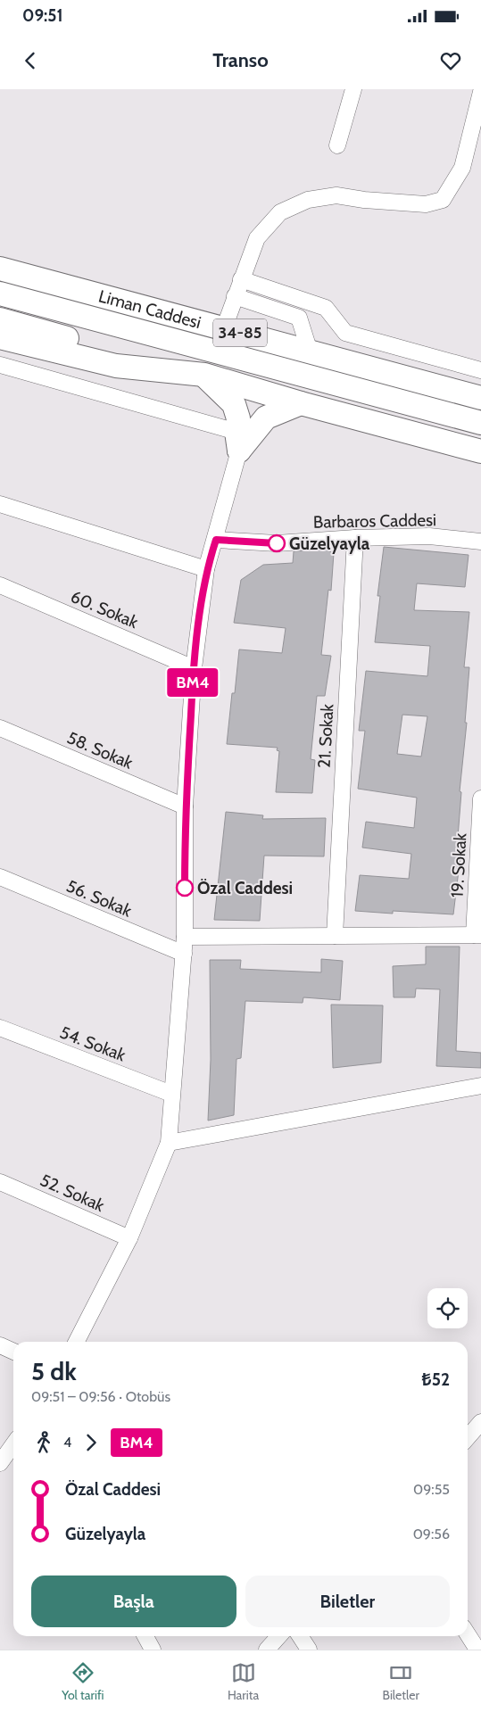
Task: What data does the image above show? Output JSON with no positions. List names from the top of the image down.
{
  "streets": {
    "highway": ["Liman Caddesi", "34-85"],
    "street": [
      "Barbaros Caddesi",
      "60. Sokak",
      "21. Sokak",
      "58. Sokak",
      "19. Sokak",
      "56. Sokak",
      "54. Sokak",
      "52. Sokak"
    ]
  },
  "crossings": [
    ["Barbaros Caddesi", "21. Sokak"]
  ],
  "places": ["Güzelyayla", "Özal Caddesi"],
  "lines": ["bus line BM4"],
  "page": {
    "status": "09:51",
    "header": "Transo",
    "on_map": "BM4",
    "heading": ["5 dk", "09:51 – 09:56 · Otobüs", "₺52"],
    "legs": ["4", "BM4"],
    "list": [
      {
        "name": "Özal Caddesi",
        "value": "09:55"
      },
      {
        "name": "Güzelyayla",
        "value": "09:56"
      }
    ],
    "buttons": ["Başla", "Biletler"],
    "tabs": ["Yol tarifi", "Harita", "Biletler"]
  }
}
